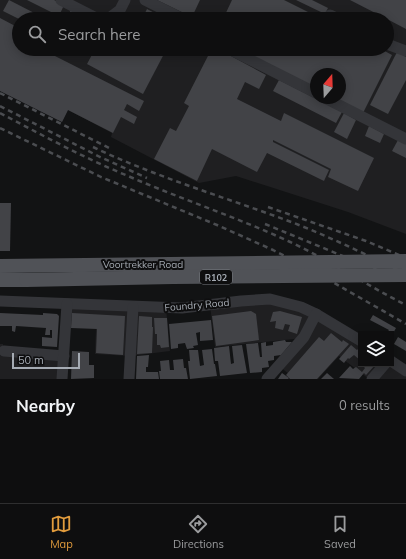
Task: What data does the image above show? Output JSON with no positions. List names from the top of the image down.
{
  "streets": {
    "main road": ["Voortrekker Road", "R102"],
    "street": ["Foundry Road"]
  },
  "scale_bar": "50 m",
  "north": "top",
  "page": {
    "search": "Search here",
    "scale": "50 m",
    "heading": ["Nearby", "0 results"],
    "nav": ["Map", "Directions", "Saved"]
  }
}
